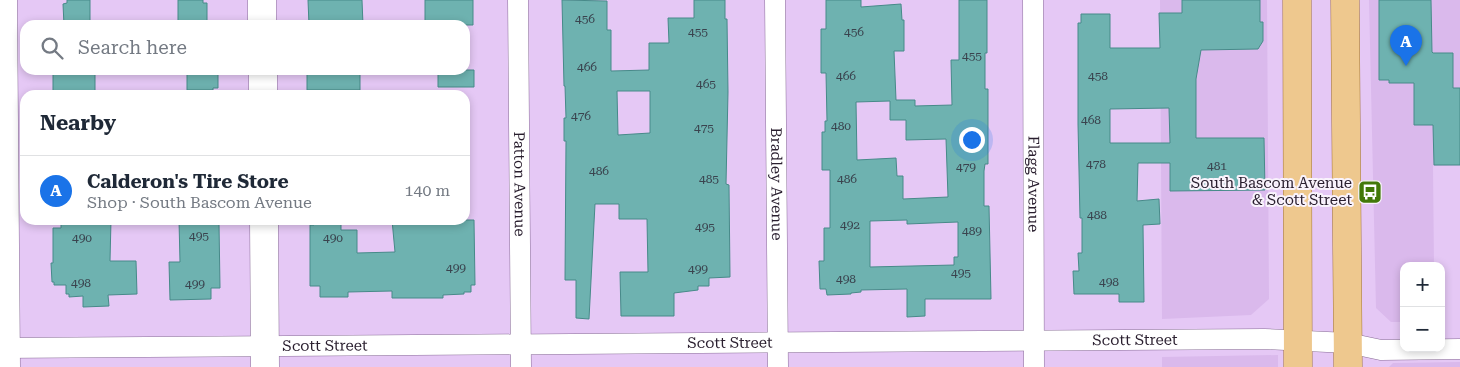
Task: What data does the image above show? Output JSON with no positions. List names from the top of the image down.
{
  "streets": {
    "street": [
      "Bradley Avenue",
      "Patton Avenue",
      "Flagg Avenue",
      "Scott Street"
    ]
  },
  "crossings": [
    ["Bradley Avenue", "Scott Street"],
    ["Patton Avenue", "Scott Street"],
    ["Flagg Avenue", "Scott Street"]
  ],
  "places": {
    "bus stop": ["South Bascom Avenue & Scott Street"]
  },
  "house_numbers": [
    "456",
    "455",
    "456",
    "455",
    "466",
    "466",
    "458",
    "465",
    "476",
    "468",
    "480",
    "475",
    "478",
    "481",
    "479",
    "486",
    "485",
    "486",
    "488",
    "492",
    "495",
    "489",
    "495",
    "490",
    "490",
    "499",
    "499",
    "495",
    "498",
    "498",
    "498",
    "499"
  ],
  "page": {
    "search": "Search here",
    "pins": "A",
    "heading": "Nearby",
    "list": [
      {
        "mark": "A",
        "name": "Calderon's Tire Store",
        "note": "Shop · South Bascom Avenue",
        "value": "140 m"
      }
    ],
    "map_buttons": ["+", "−"]
  }
}
